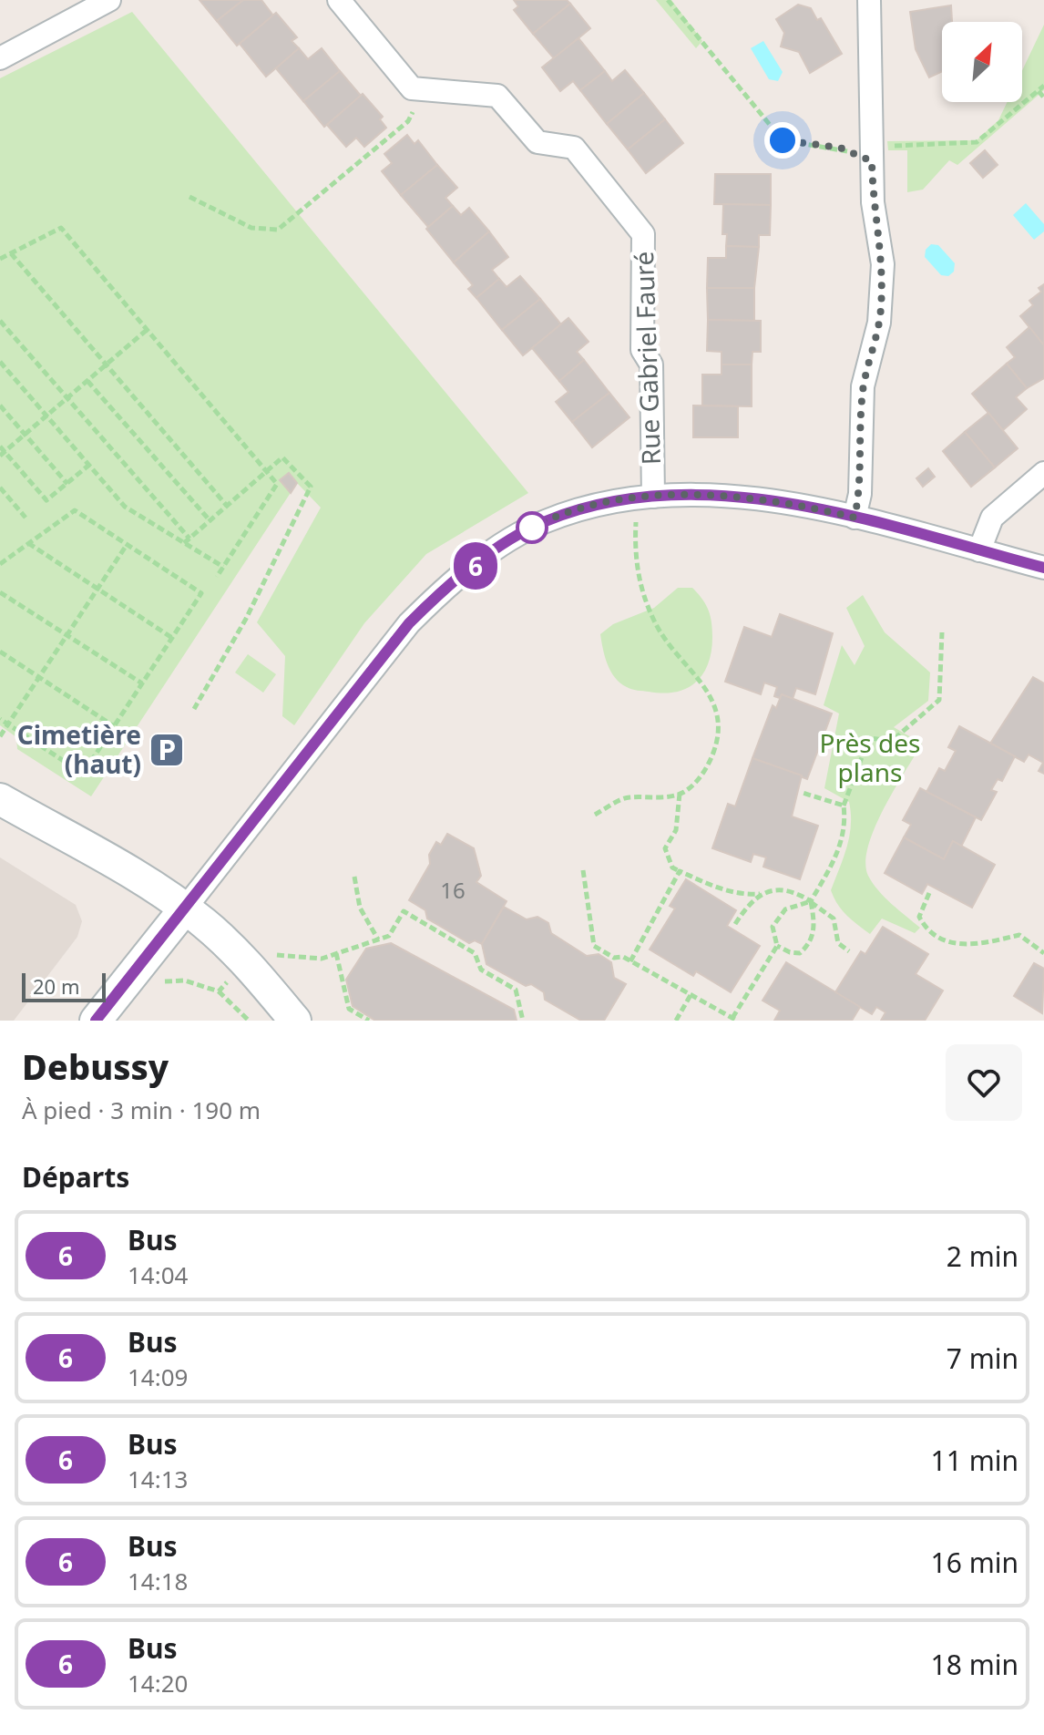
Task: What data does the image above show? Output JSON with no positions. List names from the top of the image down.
{
  "streets": {
    "street": ["Rue Gabriel Fauré"]
  },
  "parks": ["Près des plans"],
  "places": {
    "parking": ["Cimetière (haut)"]
  },
  "lines": ["bus line 6"],
  "house_numbers": ["16"],
  "scale_bar": "20 m",
  "north": "top right",
  "page": {
    "on_map": "6",
    "scale": "20 m",
    "heading": [
      ["Debussy", "À pied · 3 min · 190 m"],
      "Départs"
    ],
    "list": [
      {
        "mark": "6",
        "name": "Bus",
        "note": "14:04",
        "value": "2 min"
      },
      {
        "mark": "6",
        "name": "Bus",
        "note": "14:09",
        "value": "7 min"
      },
      {
        "mark": "6",
        "name": "Bus",
        "note": "14:13",
        "value": "11 min"
      },
      {
        "mark": "6",
        "name": "Bus",
        "note": "14:18",
        "value": "16 min"
      },
      {
        "mark": "6",
        "name": "Bus",
        "note": "14:20",
        "value": "18 min"
      }
    ]
  }
}
